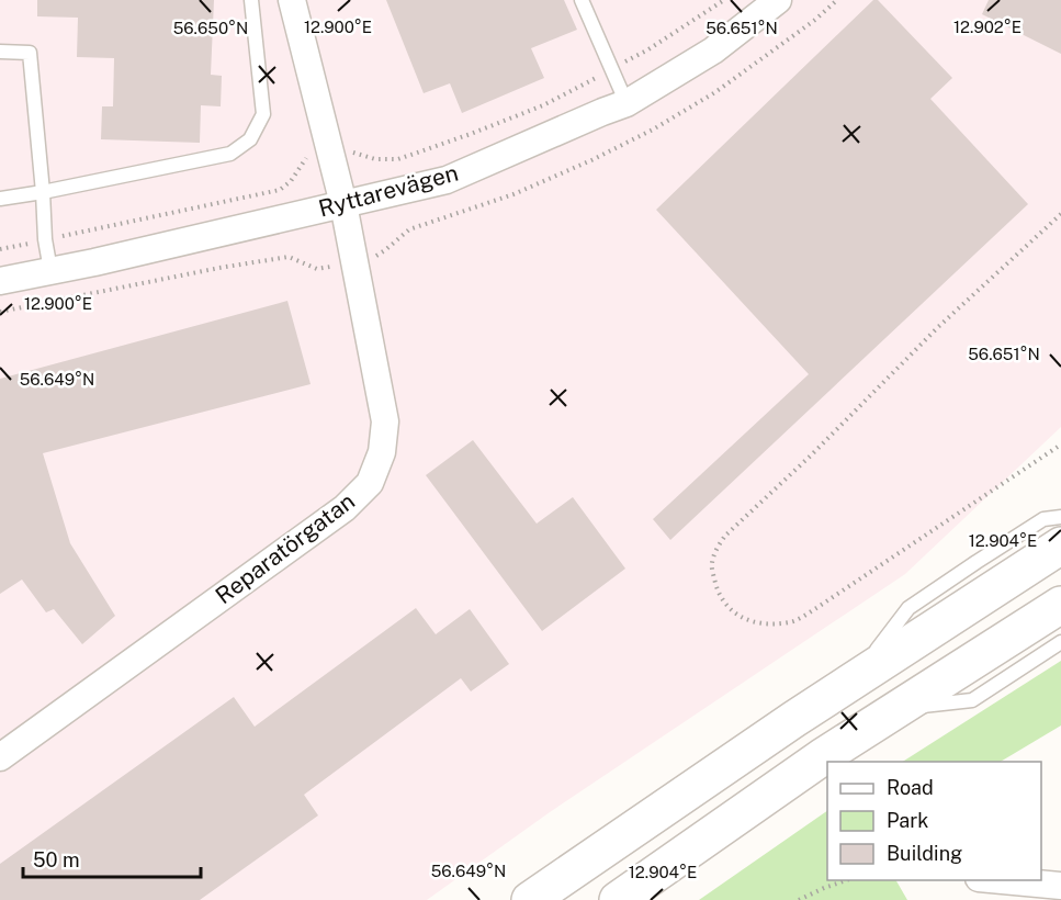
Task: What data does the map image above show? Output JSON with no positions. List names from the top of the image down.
{
  "streets": {
    "street": ["Ryttarevägen", "Reparatörgatan"]
  },
  "crossings": [
    ["Ryttarevägen", "Reparatörgatan"]
  ],
  "legend": ["Road", "Park", "Building"],
  "scale_bar": "50 m",
  "coordinates": [
    "12.900°E",
    "12.902°E",
    "56.650°N",
    "56.651°N",
    "56.649°N",
    "12.904°E"
  ]
}
